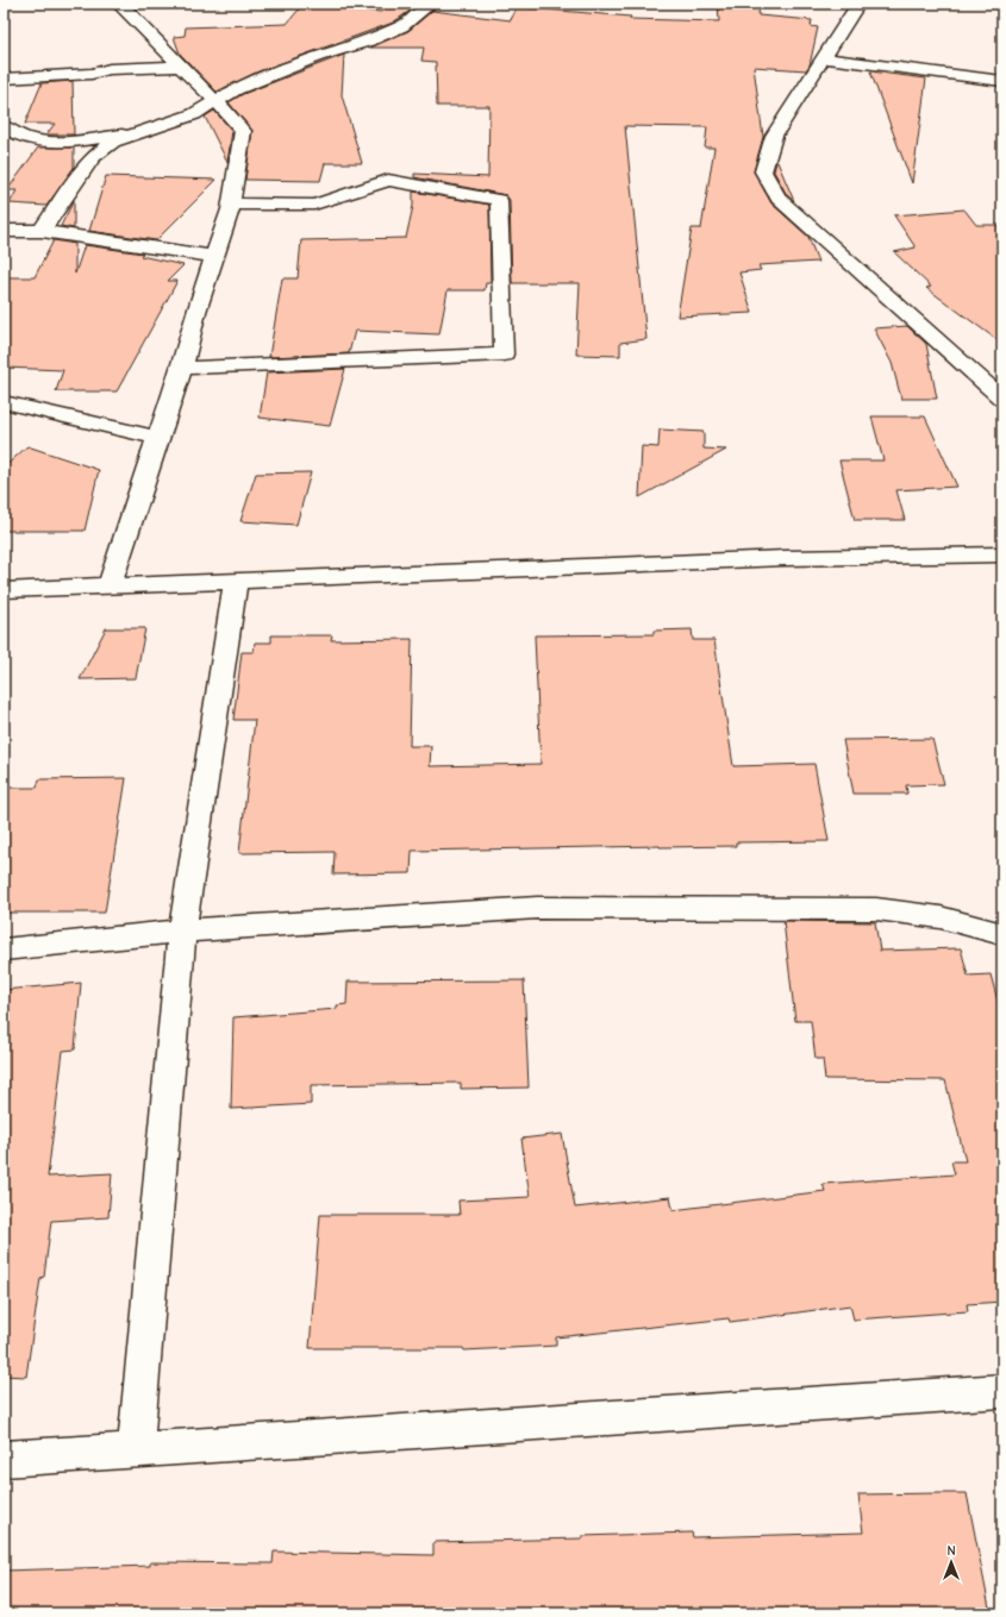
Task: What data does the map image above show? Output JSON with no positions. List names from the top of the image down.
{
  "north": "top"
}
